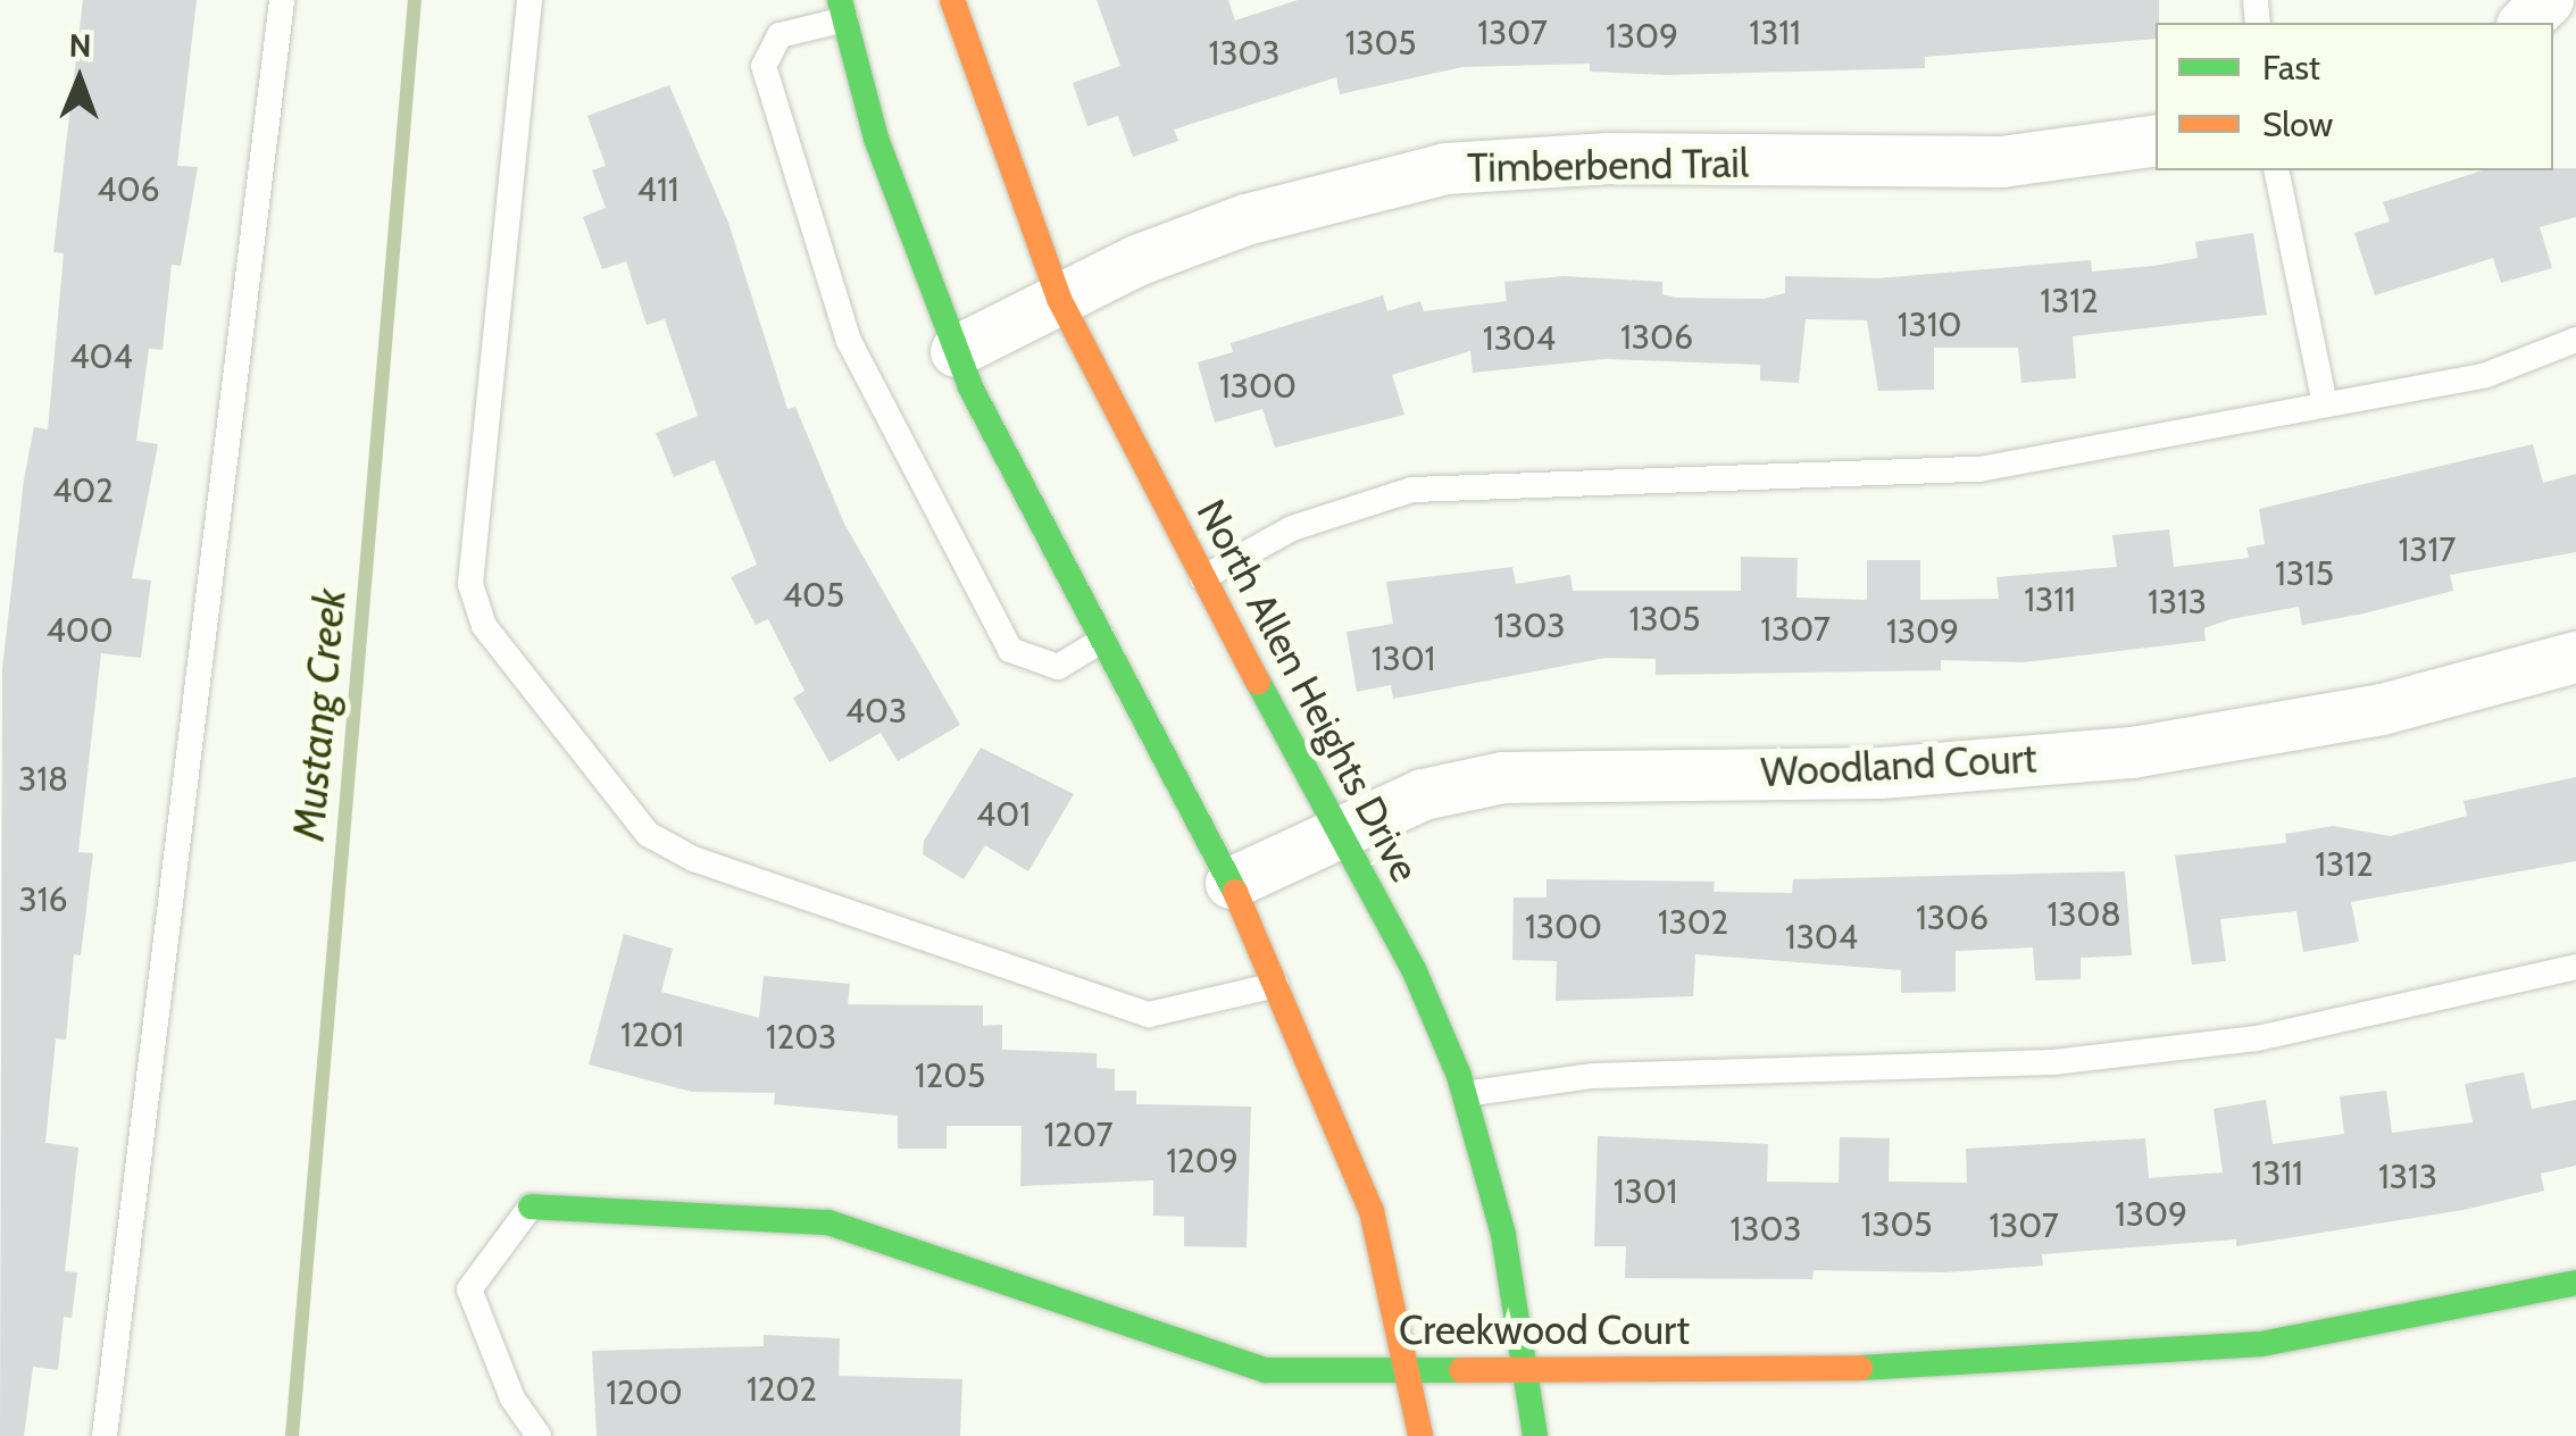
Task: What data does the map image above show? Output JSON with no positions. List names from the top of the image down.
{
  "streets": {
    "main road": ["North Allen Heights Drive", "Creekwood Court"],
    "street": ["Timberbend Trail", "Woodland Court"]
  },
  "crossings": [
    ["Timberbend Trail", "North Allen Heights Drive"],
    ["North Allen Heights Drive", "Woodland Court"],
    ["North Allen Heights Drive", "Creekwood Court"]
  ],
  "water": ["Mustang Creek"],
  "house_numbers": [
    "1307",
    "1311",
    "1309",
    "1305",
    "1303",
    "406",
    "411",
    "1312",
    "1310",
    "1306",
    "1304",
    "404",
    "1300",
    "402",
    "1317",
    "1315",
    "405",
    "1311",
    "1313",
    "1305",
    "1303",
    "1307",
    "400",
    "1309",
    "1301",
    "403",
    "318",
    "401",
    "1312",
    "316",
    "1308",
    "1306",
    "1302",
    "1300",
    "1304",
    "1201",
    "1203",
    "1205",
    "1207",
    "1209",
    "1311",
    "1313",
    "1301",
    "1309",
    "1305",
    "1307",
    "1303",
    "1202",
    "1200"
  ],
  "legend": ["Fast", "Slow"],
  "north": "top"
}
